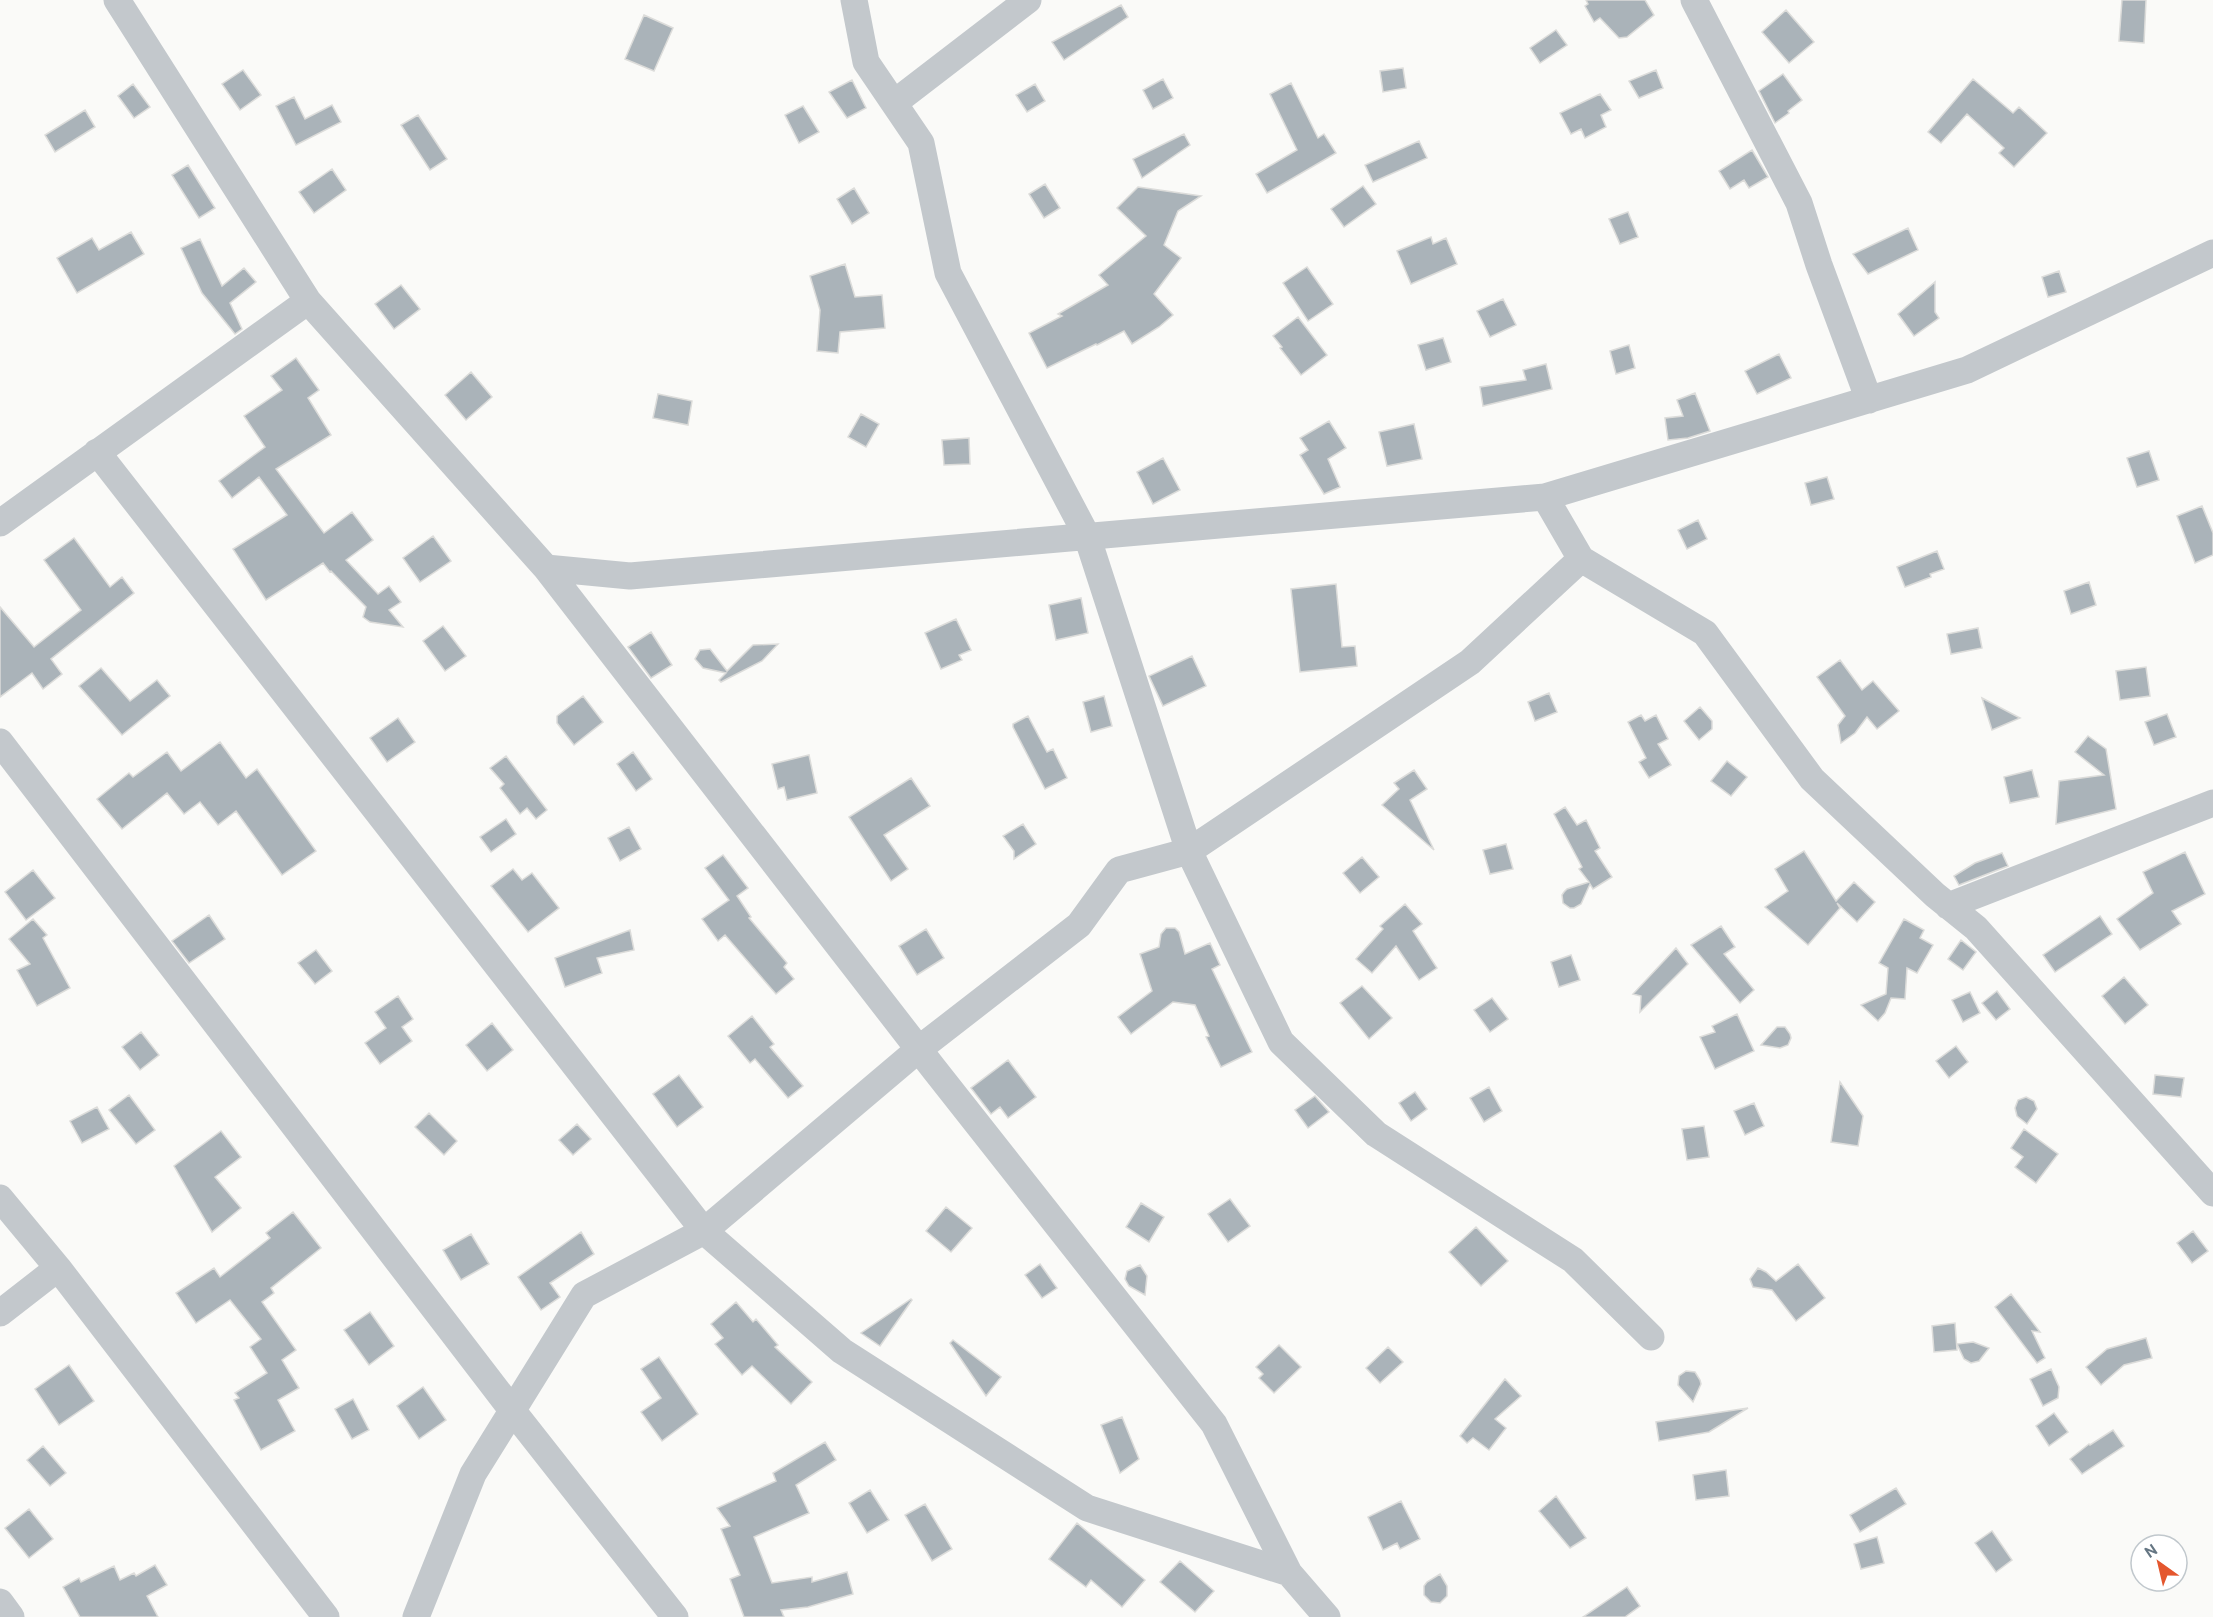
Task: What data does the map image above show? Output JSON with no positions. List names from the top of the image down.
{
  "north": "top left"
}
